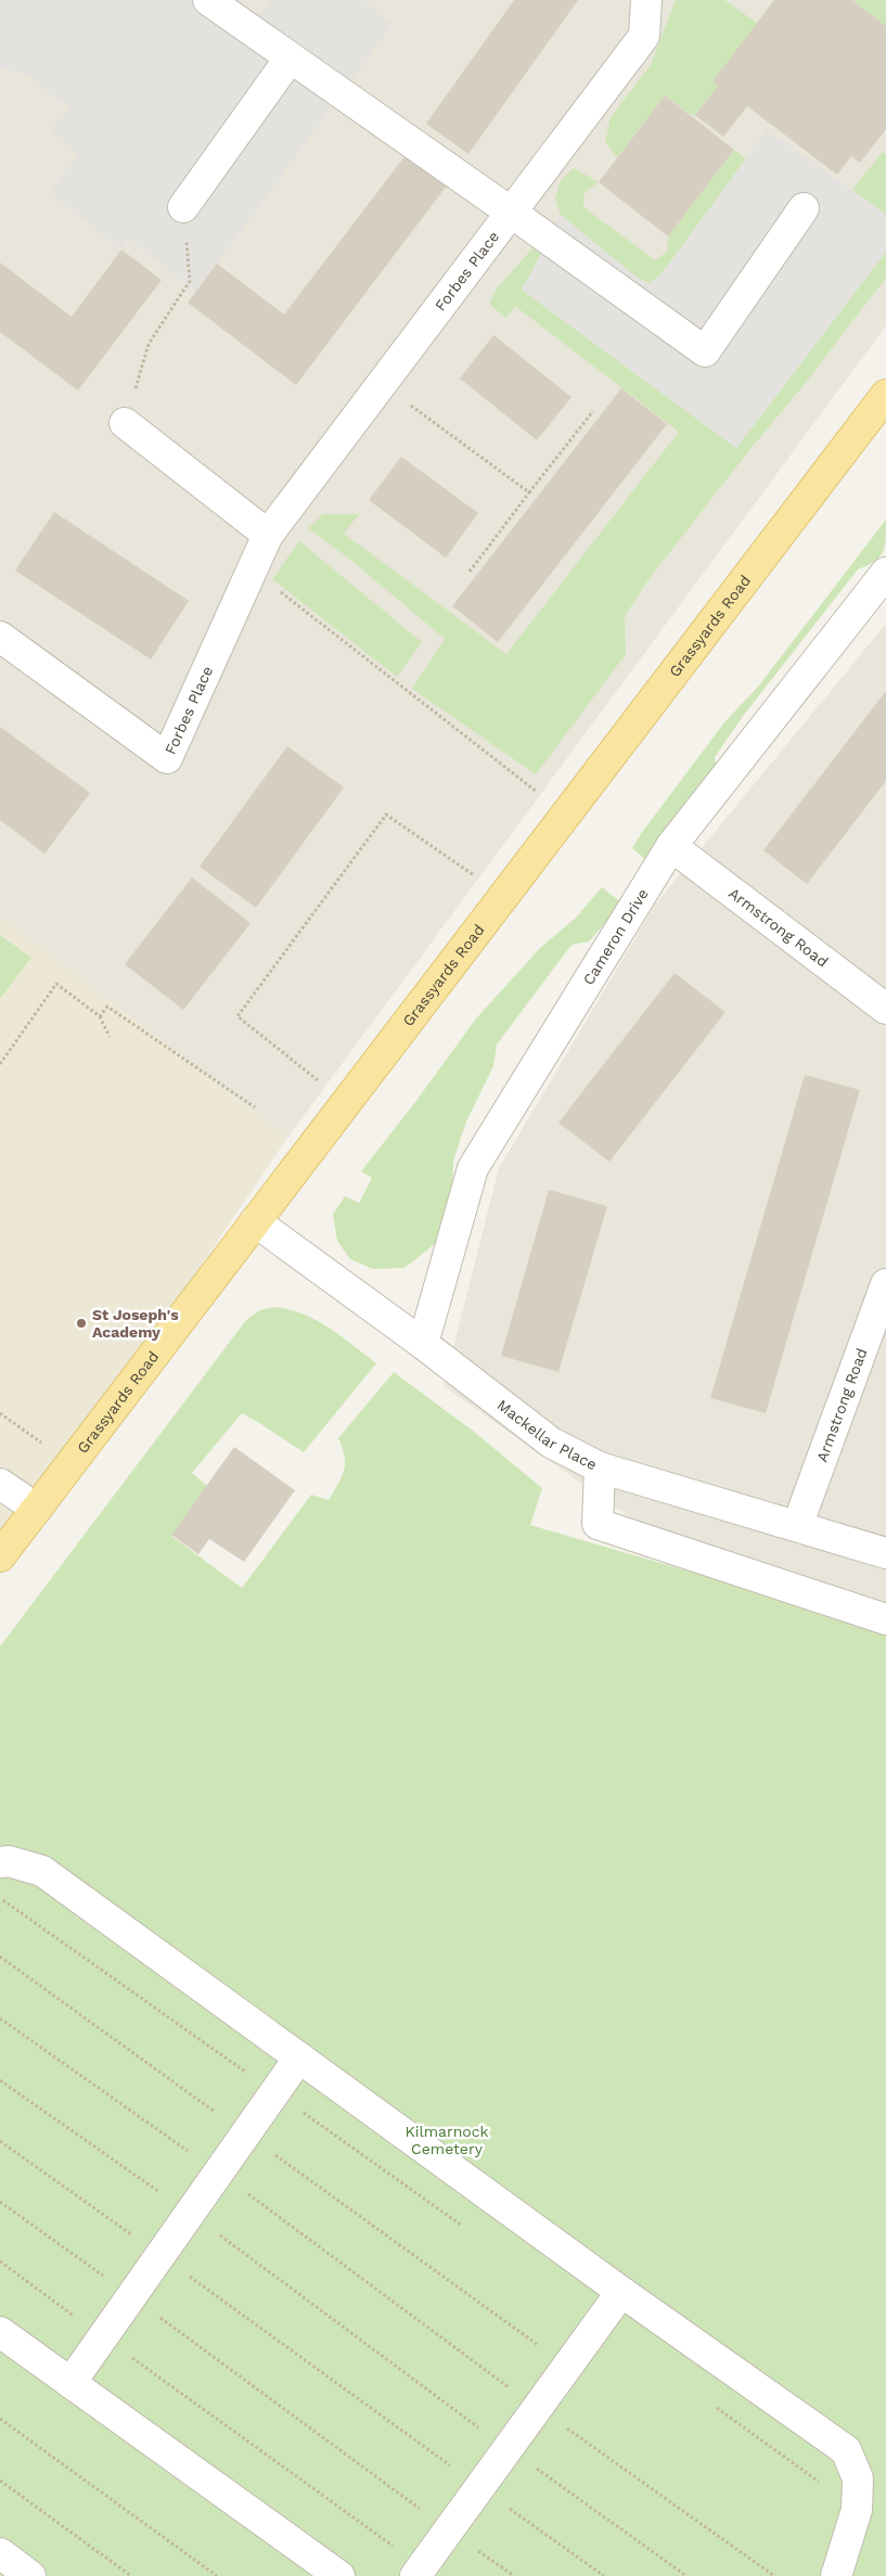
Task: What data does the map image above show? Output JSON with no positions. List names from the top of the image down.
{
  "streets": {
    "main road": ["Grassyards Road"],
    "street": [
      "Forbes Place",
      "Armstrong Road",
      "Cameron Drive",
      "Mackellar Place"
    ]
  },
  "crossings": [
    ["Grassyards Road", "Mackellar Place"],
    ["Armstrong Road", "Cameron Drive"],
    ["Armstrong Road", "Mackellar Place"],
    ["Cameron Drive", "Mackellar Place"]
  ],
  "parks": ["Kilmarnock Cemetery"],
  "places": ["St Joseph's Academy"]
}
